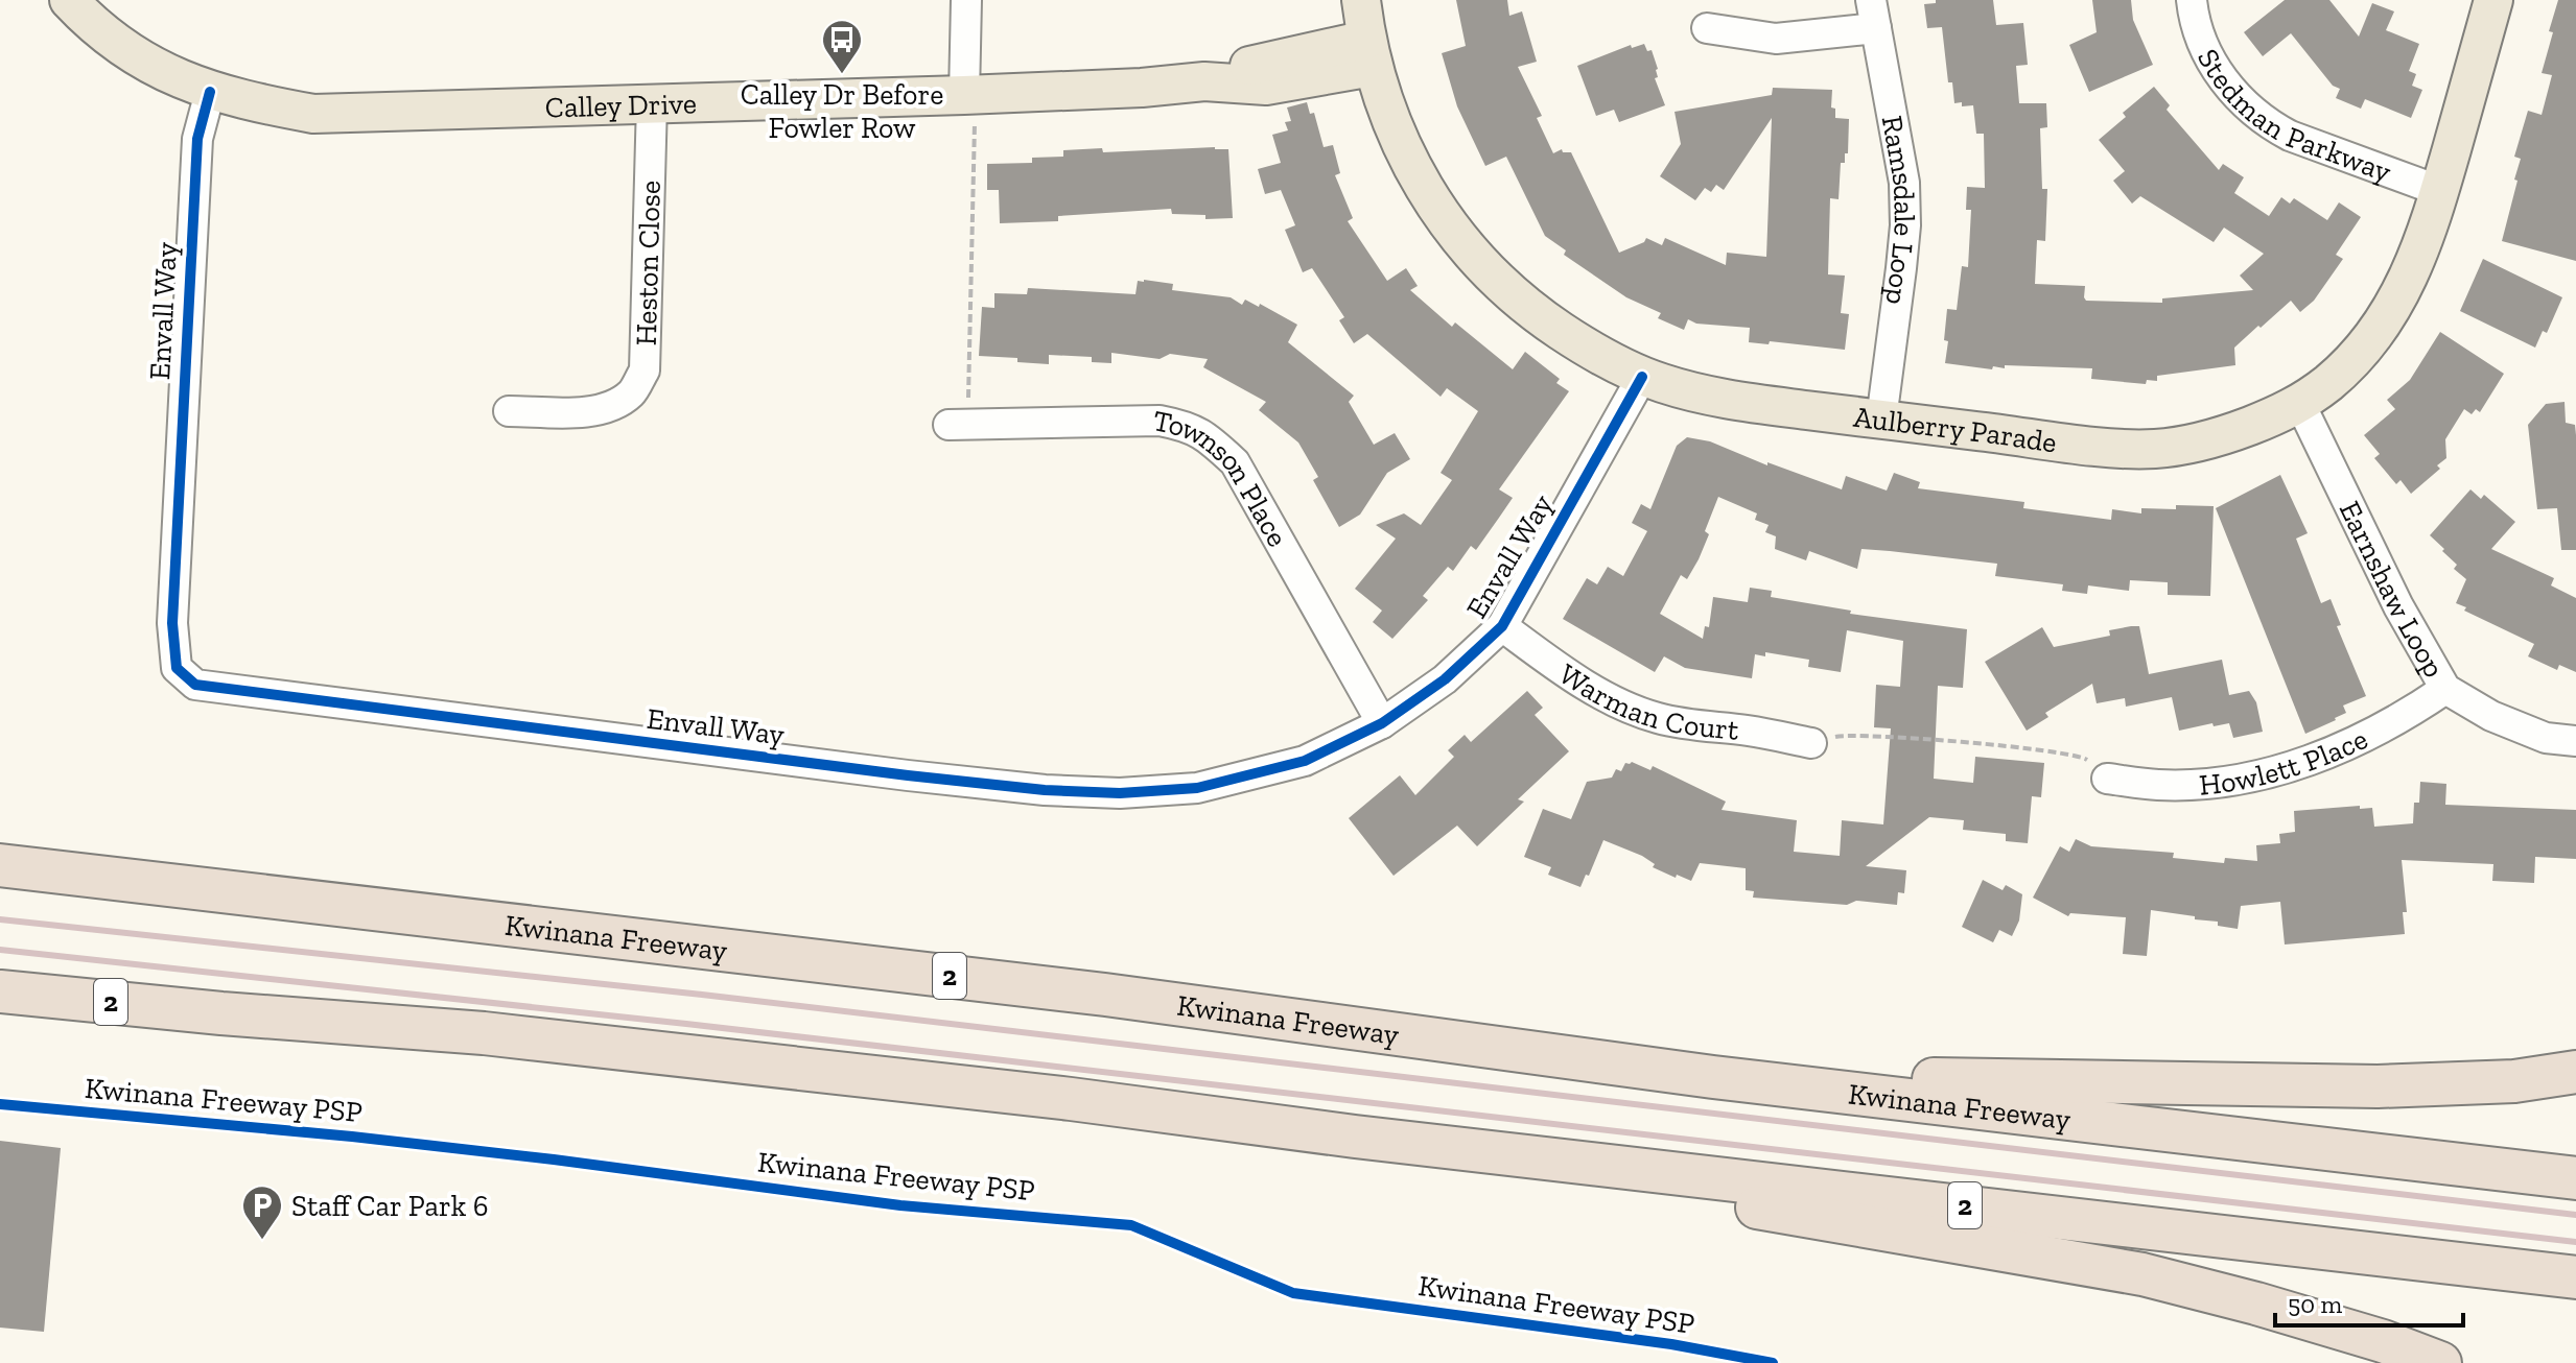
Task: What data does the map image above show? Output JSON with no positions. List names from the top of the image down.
{
  "streets": {
    "highway": ["Kwinana Freeway", "2"],
    "main road": ["Calley Drive", "Aulberry Parade"],
    "street": [
      "Stedman Parkway",
      "Ramsdale Loop",
      "Heston Close",
      "Envall Way",
      "Townson Place",
      "Earnshaw Loop",
      "Warman Court",
      "Howlett Place"
    ],
    "cycle path": ["Kwinana Freeway PSP"]
  },
  "crossings": [
    ["Calley Drive", "Heston Close"],
    ["Calley Drive", "Envall Way"],
    ["Calley Drive", "Aulberry Parade"],
    ["Stedman Parkway", "Aulberry Parade"],
    ["Ramsdale Loop", "Aulberry Parade"],
    ["Envall Way", "Aulberry Parade"],
    ["Envall Way", "Townson Place"],
    ["Envall Way", "Warman Court"],
    ["Aulberry Parade", "Earnshaw Loop"],
    ["Earnshaw Loop", "Howlett Place"]
  ],
  "places": {
    "bus stop": ["Calley Dr Before Fowler Row"],
    "parking": ["Staff Car Park 6"]
  },
  "scale_bar": "50 m"
}
